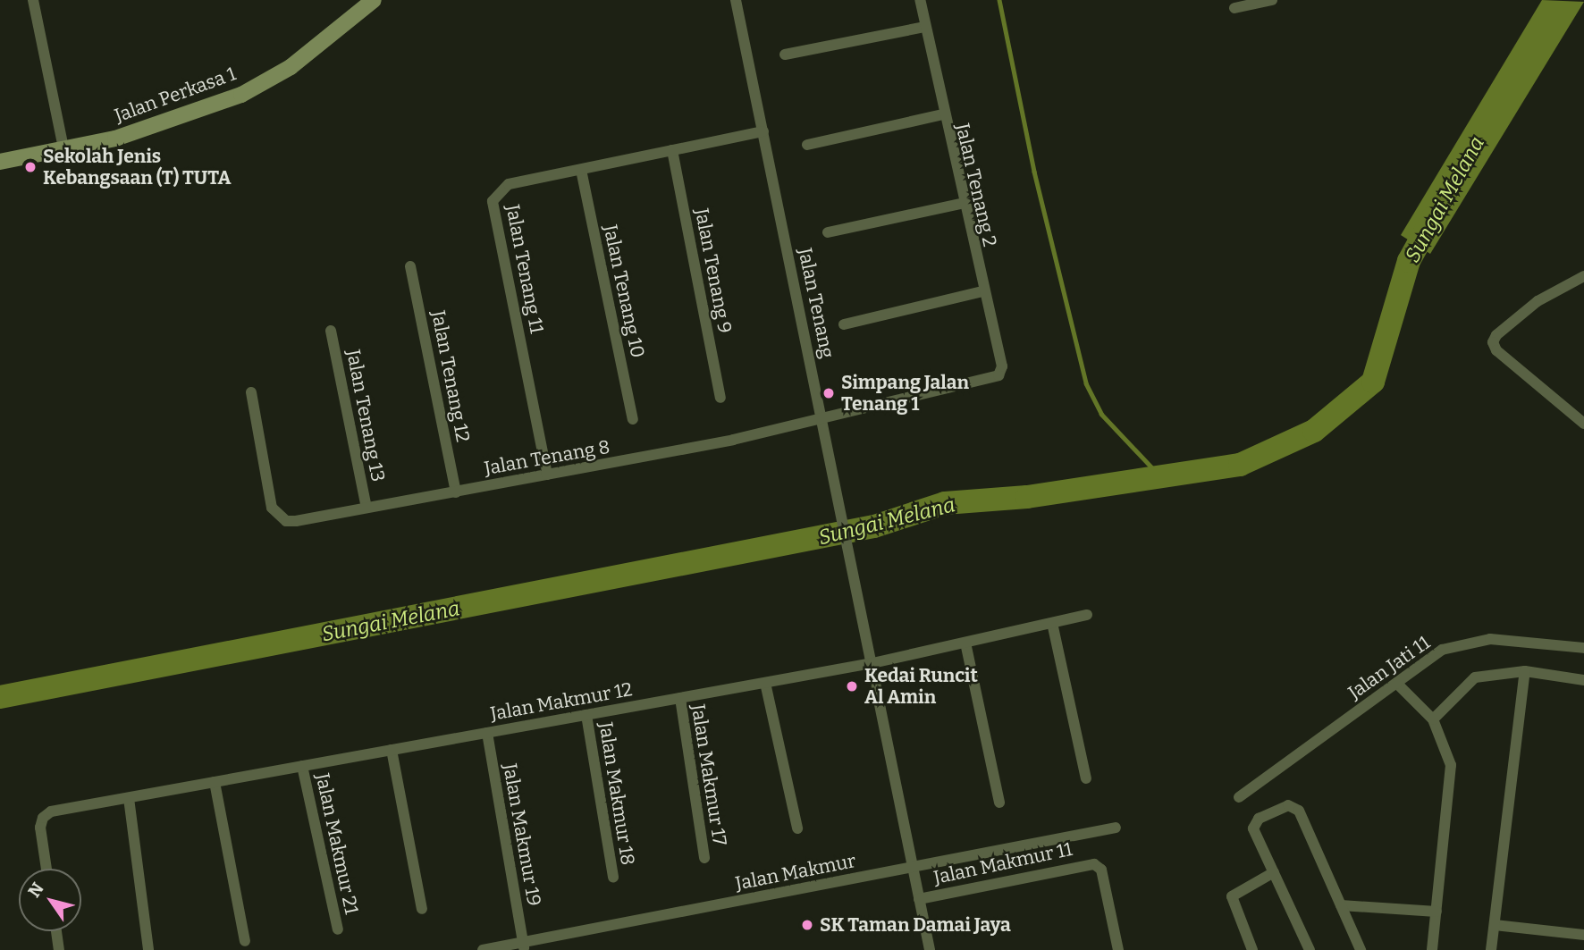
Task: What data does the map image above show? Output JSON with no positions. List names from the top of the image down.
{
  "streets": {
    "street": [
      "Jalan Perkasa 1",
      "Jalan Tenang 2",
      "Jalan Tenang 11",
      "Jalan Tenang 9",
      "Jalan Tenang 10",
      "Jalan Tenang",
      "Jalan Tenang 12",
      "Jalan Tenang 13",
      "Jalan Tenang 8",
      "Jalan Jati 11",
      "Jalan Makmur 12",
      "Jalan Makmur 17",
      "Jalan Makmur 18",
      "Jalan Makmur 19",
      "Jalan Makmur 21",
      "Jalan Makmur 11",
      "Jalan Makmur"
    ]
  },
  "crossings": [
    ["Jalan Tenang 2", "Jalan Tenang 8"],
    ["Jalan Tenang 11", "Jalan Tenang 9"],
    ["Jalan Tenang 11", "Jalan Tenang 10"],
    ["Jalan Tenang 11", "Jalan Tenang"],
    ["Jalan Tenang 11", "Jalan Tenang 8"],
    ["Jalan Tenang", "Jalan Tenang 8"],
    ["Jalan Tenang", "Jalan Makmur 12"],
    ["Jalan Tenang", "Jalan Makmur 11"],
    ["Jalan Tenang", "Jalan Makmur"],
    ["Jalan Tenang 12", "Jalan Tenang 8"],
    ["Jalan Tenang 13", "Jalan Tenang 8"],
    ["Jalan Makmur 12", "Jalan Makmur 17"],
    ["Jalan Makmur 12", "Jalan Makmur 18"],
    ["Jalan Makmur 12", "Jalan Makmur 19"],
    ["Jalan Makmur 12", "Jalan Makmur 21"],
    ["Jalan Makmur 19", "Jalan Makmur"]
  ],
  "water": ["Sungai Melana"],
  "places": [
    "Sekolah Jenis Kebangsaan (T) TUTA",
    "Simpang Jalan Tenang 1",
    "Kedai Runcit Al Amin",
    "SK Taman Damai Jaya"
  ],
  "north": "top left"
}
